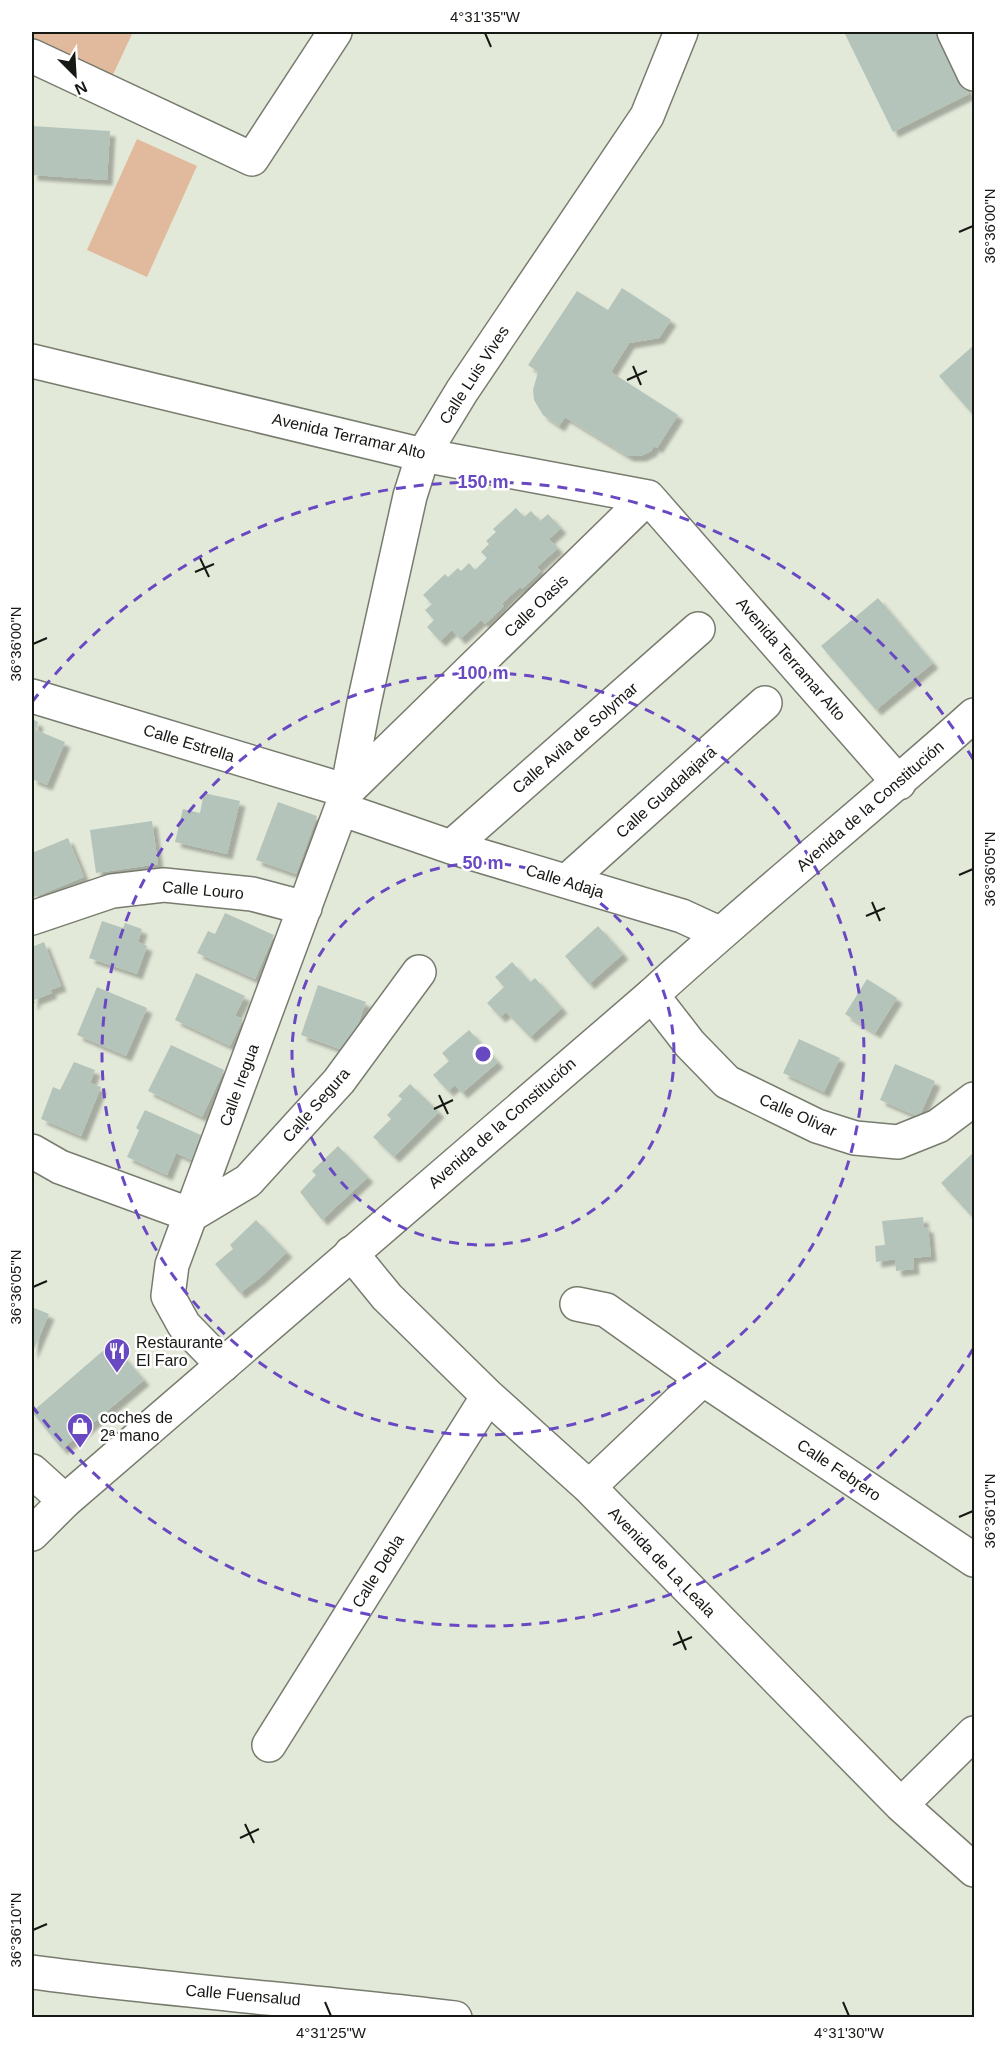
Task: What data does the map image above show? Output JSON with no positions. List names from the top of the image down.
{
  "streets": {
    "street": [
      "Calle Luis Vives",
      "Avenida Terramar Alto",
      "Calle Oasis",
      "Calle Avila de Solymar",
      "Calle Estrella",
      "Calle Guadalajara",
      "Avenida de la Constitución",
      "Calle Adaja",
      "Calle Louro",
      "Calle Iregua",
      "Calle Segura",
      "Calle Olivar",
      "Calle Febrero",
      "Avenida de La Leala",
      "Calle Debla",
      "Calle Fuensalud"
    ]
  },
  "crossings": [
    ["Calle Luis Vives", "Avenida Terramar Alto"],
    ["Calle Luis Vives", "Calle Oasis"],
    ["Calle Luis Vives", "Calle Estrella"],
    ["Calle Luis Vives", "Calle Adaja"],
    ["Calle Luis Vives", "Calle Iregua"],
    ["Avenida Terramar Alto", "Calle Oasis"],
    ["Avenida Terramar Alto", "Avenida de la Constitución"],
    ["Calle Oasis", "Calle Estrella"],
    ["Calle Oasis", "Calle Adaja"],
    ["Calle Oasis", "Calle Iregua"],
    ["Calle Avila de Solymar", "Calle Adaja"],
    ["Calle Estrella", "Calle Adaja"],
    ["Calle Estrella", "Calle Iregua"],
    ["Calle Guadalajara", "Calle Adaja"],
    ["Avenida de la Constitución", "Calle Adaja"],
    ["Avenida de la Constitución", "Calle Iregua"],
    ["Avenida de la Constitución", "Calle Olivar"],
    ["Avenida de la Constitución", "Avenida de La Leala"],
    ["Calle Adaja", "Calle Iregua"],
    ["Calle Louro", "Calle Iregua"],
    ["Calle Iregua", "Calle Segura"],
    ["Avenida de La Leala", "Calle Debla"]
  ],
  "places": {
    "restaurant": ["Restaurante El Faro"],
    "shop": ["coches de 2ª mano"]
  },
  "north": "bottom right",
  "coordinates": [
    "4°31'35\"W",
    "36°36'00\"N",
    "36°36'05\"N",
    "36°36'10\"N",
    "4°31'25\"W",
    "4°31'30\"W"
  ],
  "rings": ["150 m", "100 m", "50 m"]
}
